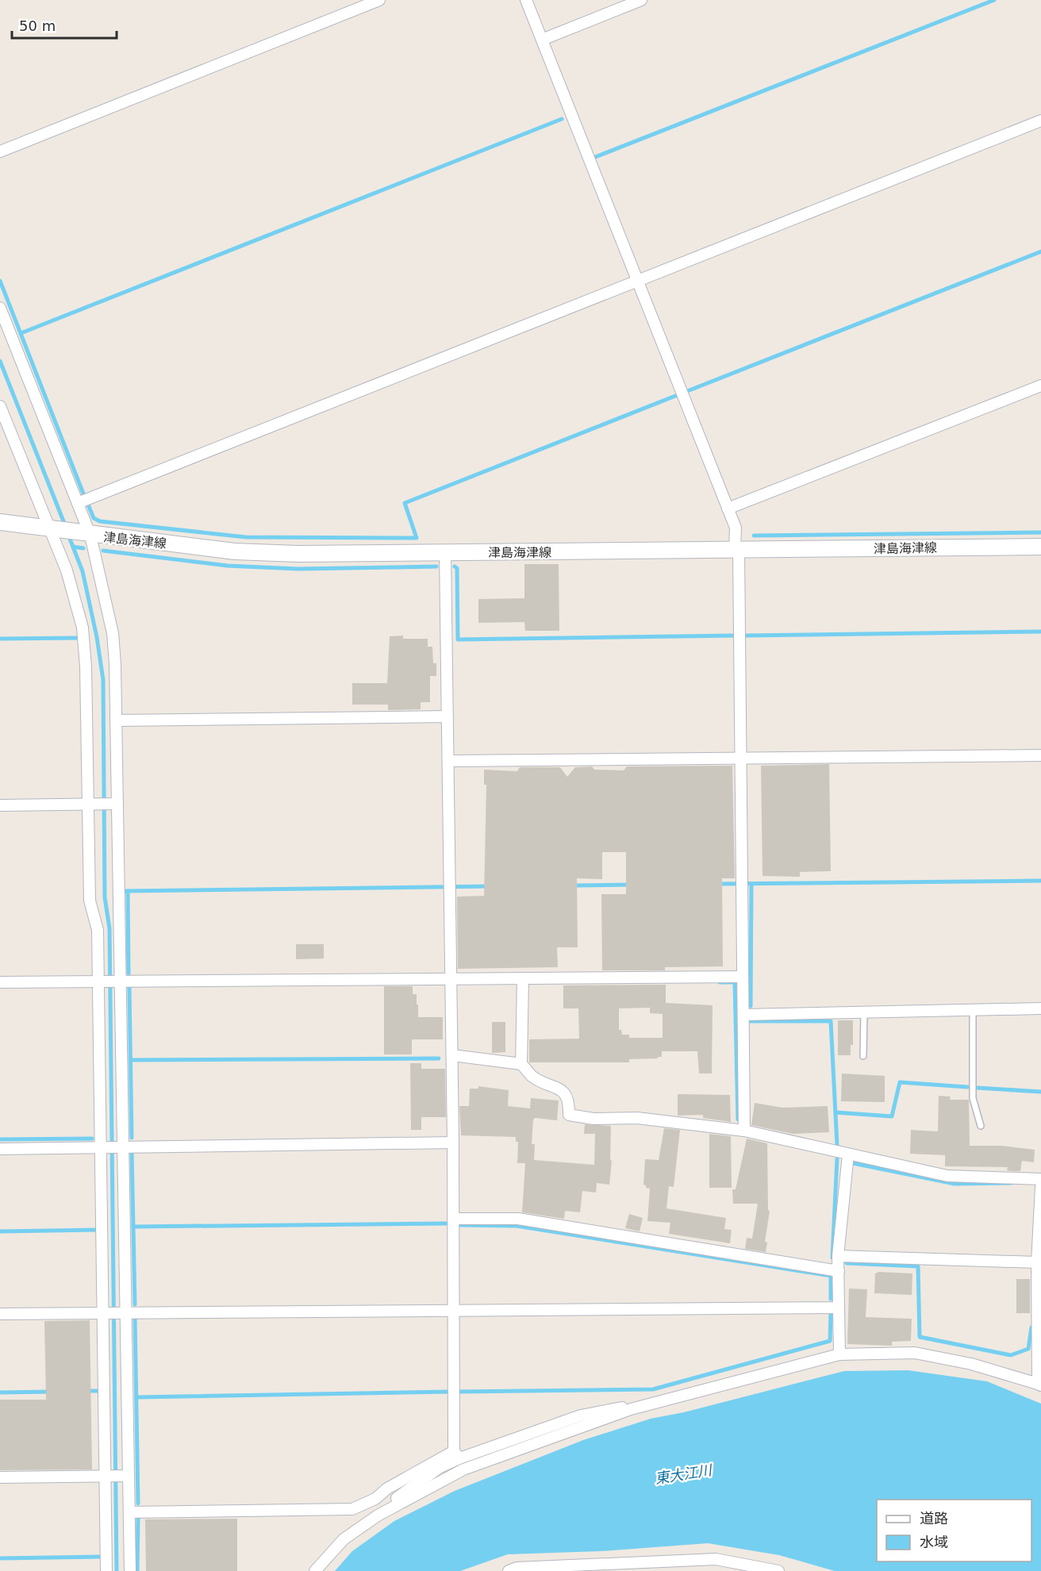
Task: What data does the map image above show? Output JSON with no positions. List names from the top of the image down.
{
  "streets": {
    "main road": ["津島海津線"]
  },
  "water": ["東大江川"],
  "legend": ["道路", "水域"],
  "scale_bar": "50 m"
}
